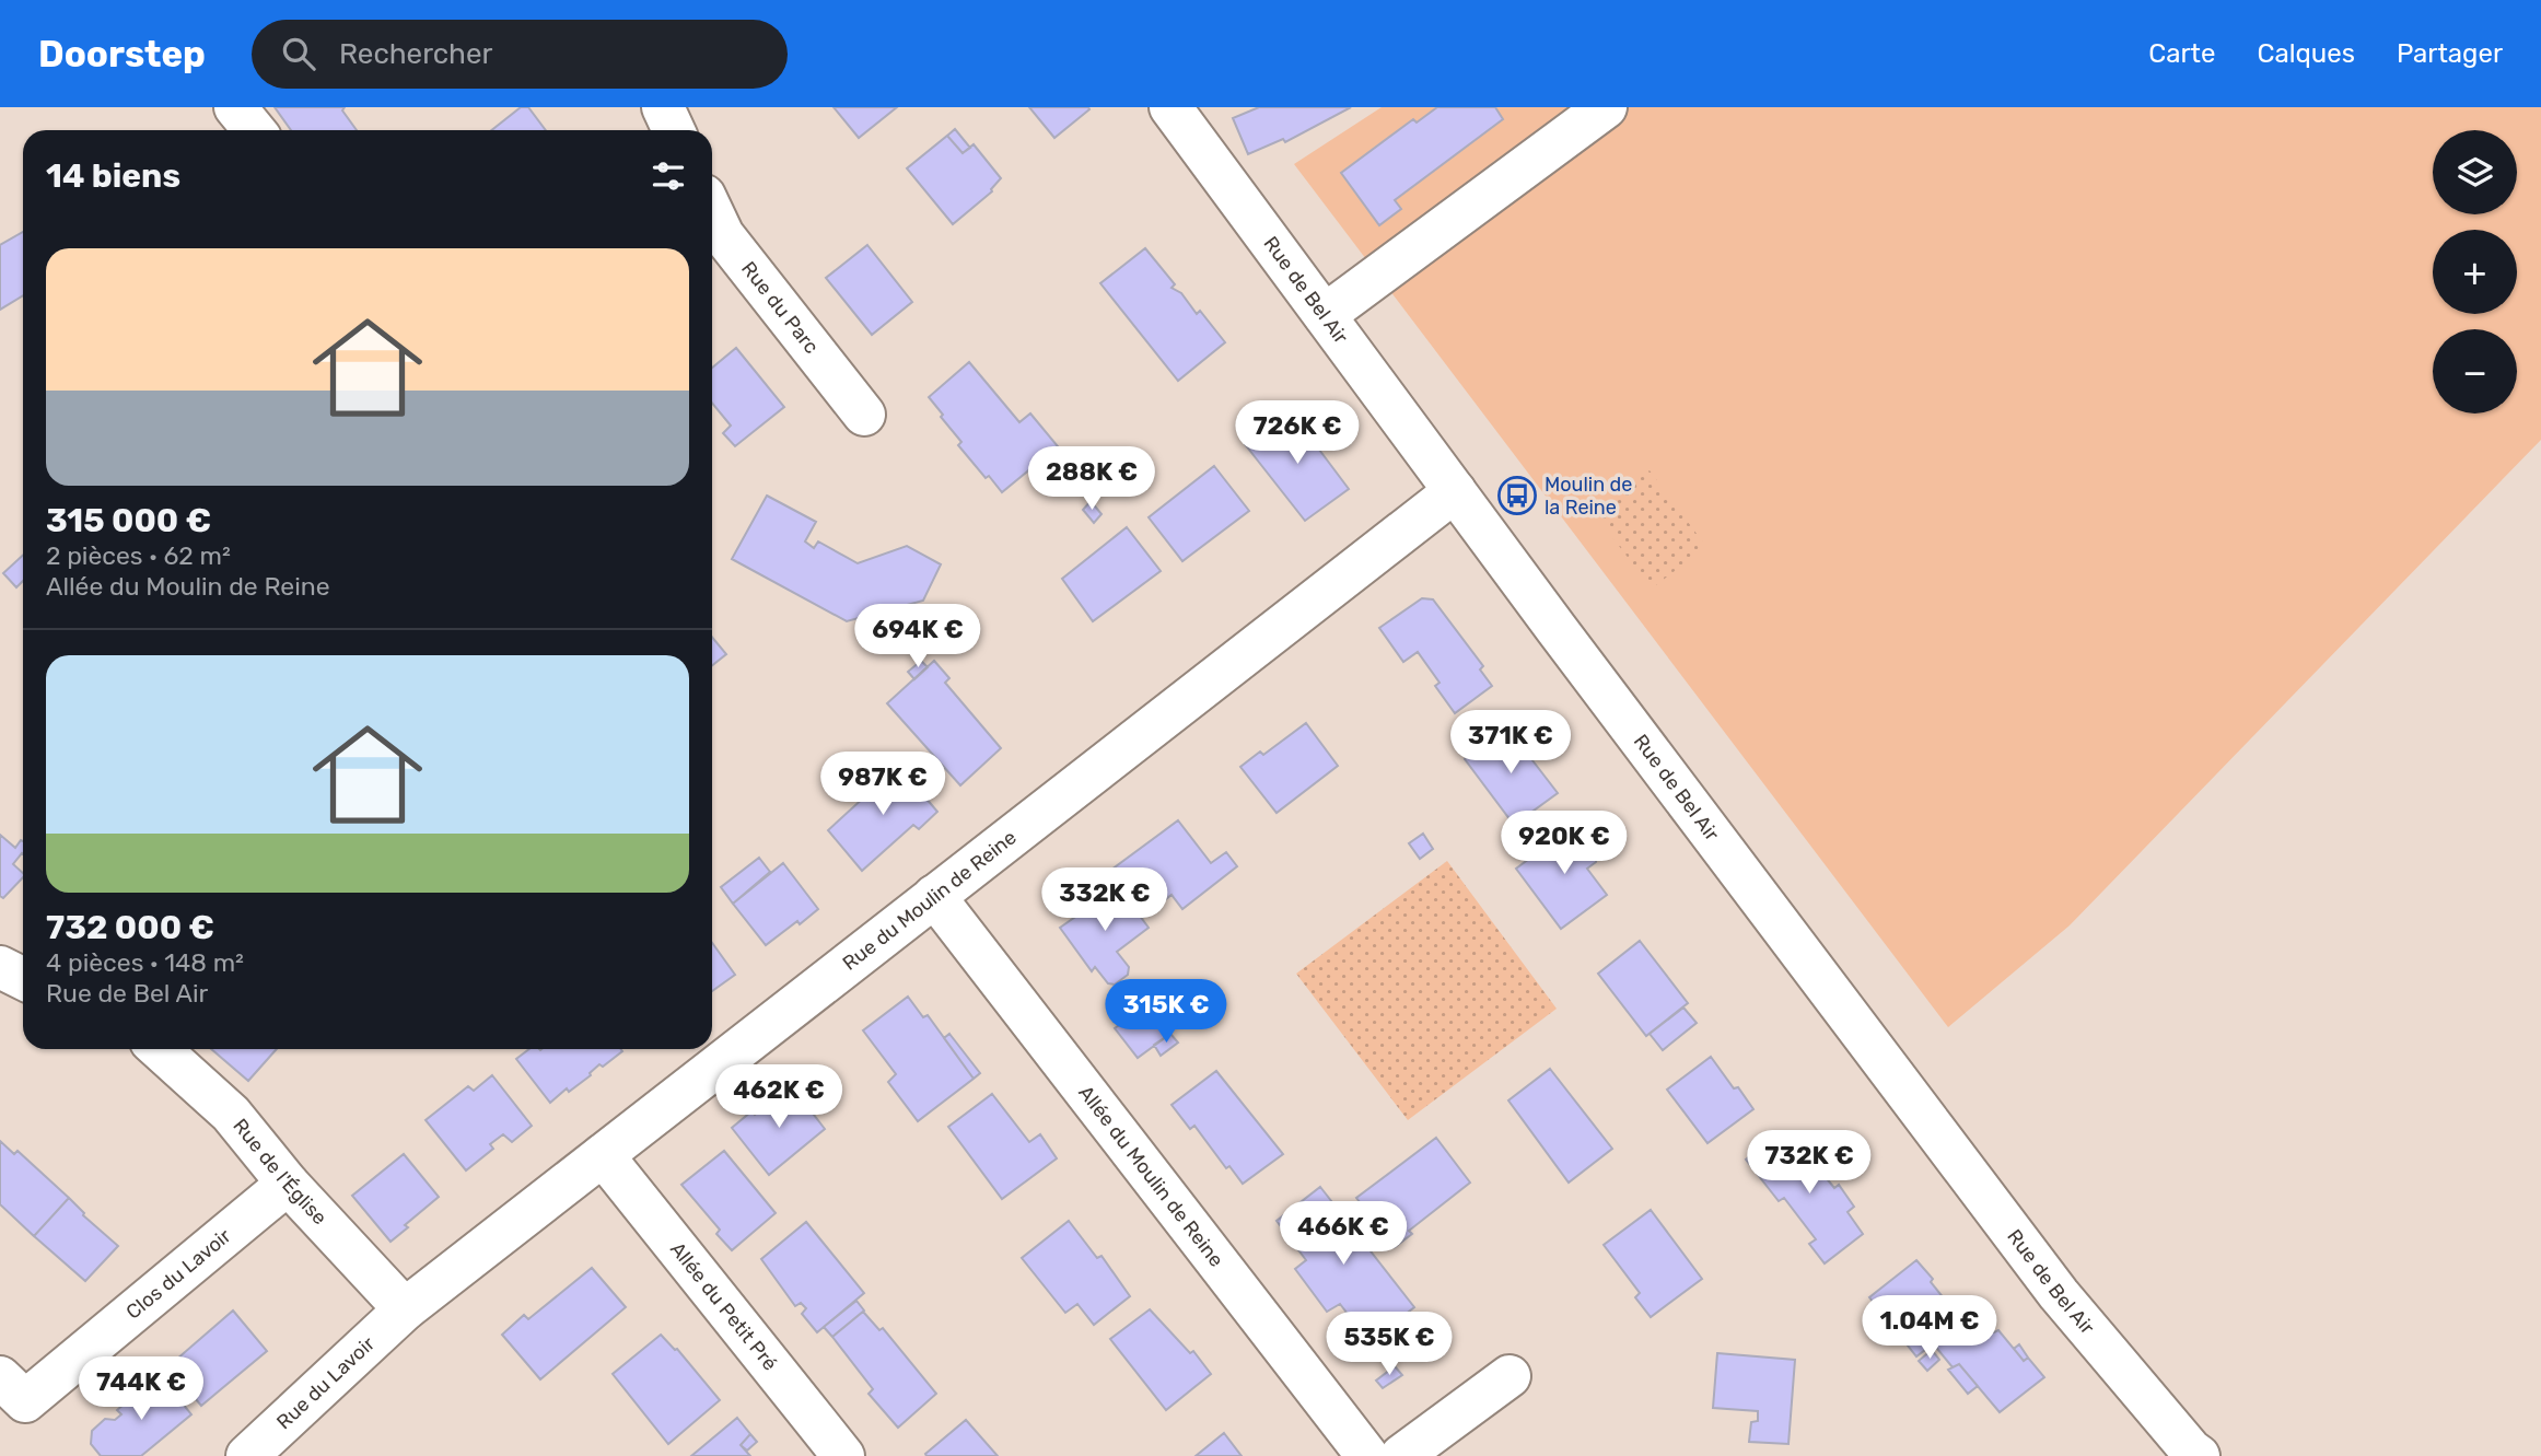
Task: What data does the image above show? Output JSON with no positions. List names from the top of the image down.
{
  "streets": {
    "street": [
      "Rue de Bel Air",
      "Rue du Parc",
      "Rue du Moulin de Reine",
      "Rue de l'Église",
      "Allée du Moulin de Reine",
      "Clos du Lavoir",
      "Allée du Petit Pré",
      "Rue du Lavoir"
    ]
  },
  "crossings": [
    ["Rue de Bel Air", "Rue du Moulin de Reine"],
    ["Rue du Moulin de Reine", "Rue de l'Église"],
    ["Rue du Moulin de Reine", "Allée du Moulin de Reine"],
    ["Rue du Moulin de Reine", "Allée du Petit Pré"],
    ["Rue du Moulin de Reine", "Rue du Lavoir"],
    ["Rue de l'Église", "Clos du Lavoir"],
    ["Rue de l'Église", "Rue du Lavoir"]
  ],
  "places": {
    "bus stop": ["Moulin de la Reine"]
  },
  "page": {
    "header": "Doorstep",
    "search": "Rechercher",
    "nav": ["Carte", "Calques", "Partager"],
    "map_buttons": ["+", "−"],
    "heading": "14 biens",
    "list": [
      {
        "name": "315 000 €",
        "note": "2 pièces · 62 m² · Allée du Moulin de Reine"
      },
      {
        "name": "732 000 €",
        "note": "4 pièces · 148 m² · Rue de Bel Air"
      }
    ],
    "price": [
      "726K €",
      "288K €",
      "694K €",
      "371K €",
      "987K €",
      "920K €",
      "332K €",
      "315K €",
      "462K €",
      "732K €",
      "466K €",
      "1.04M €",
      "535K €",
      "744K €"
    ]
  }
}
